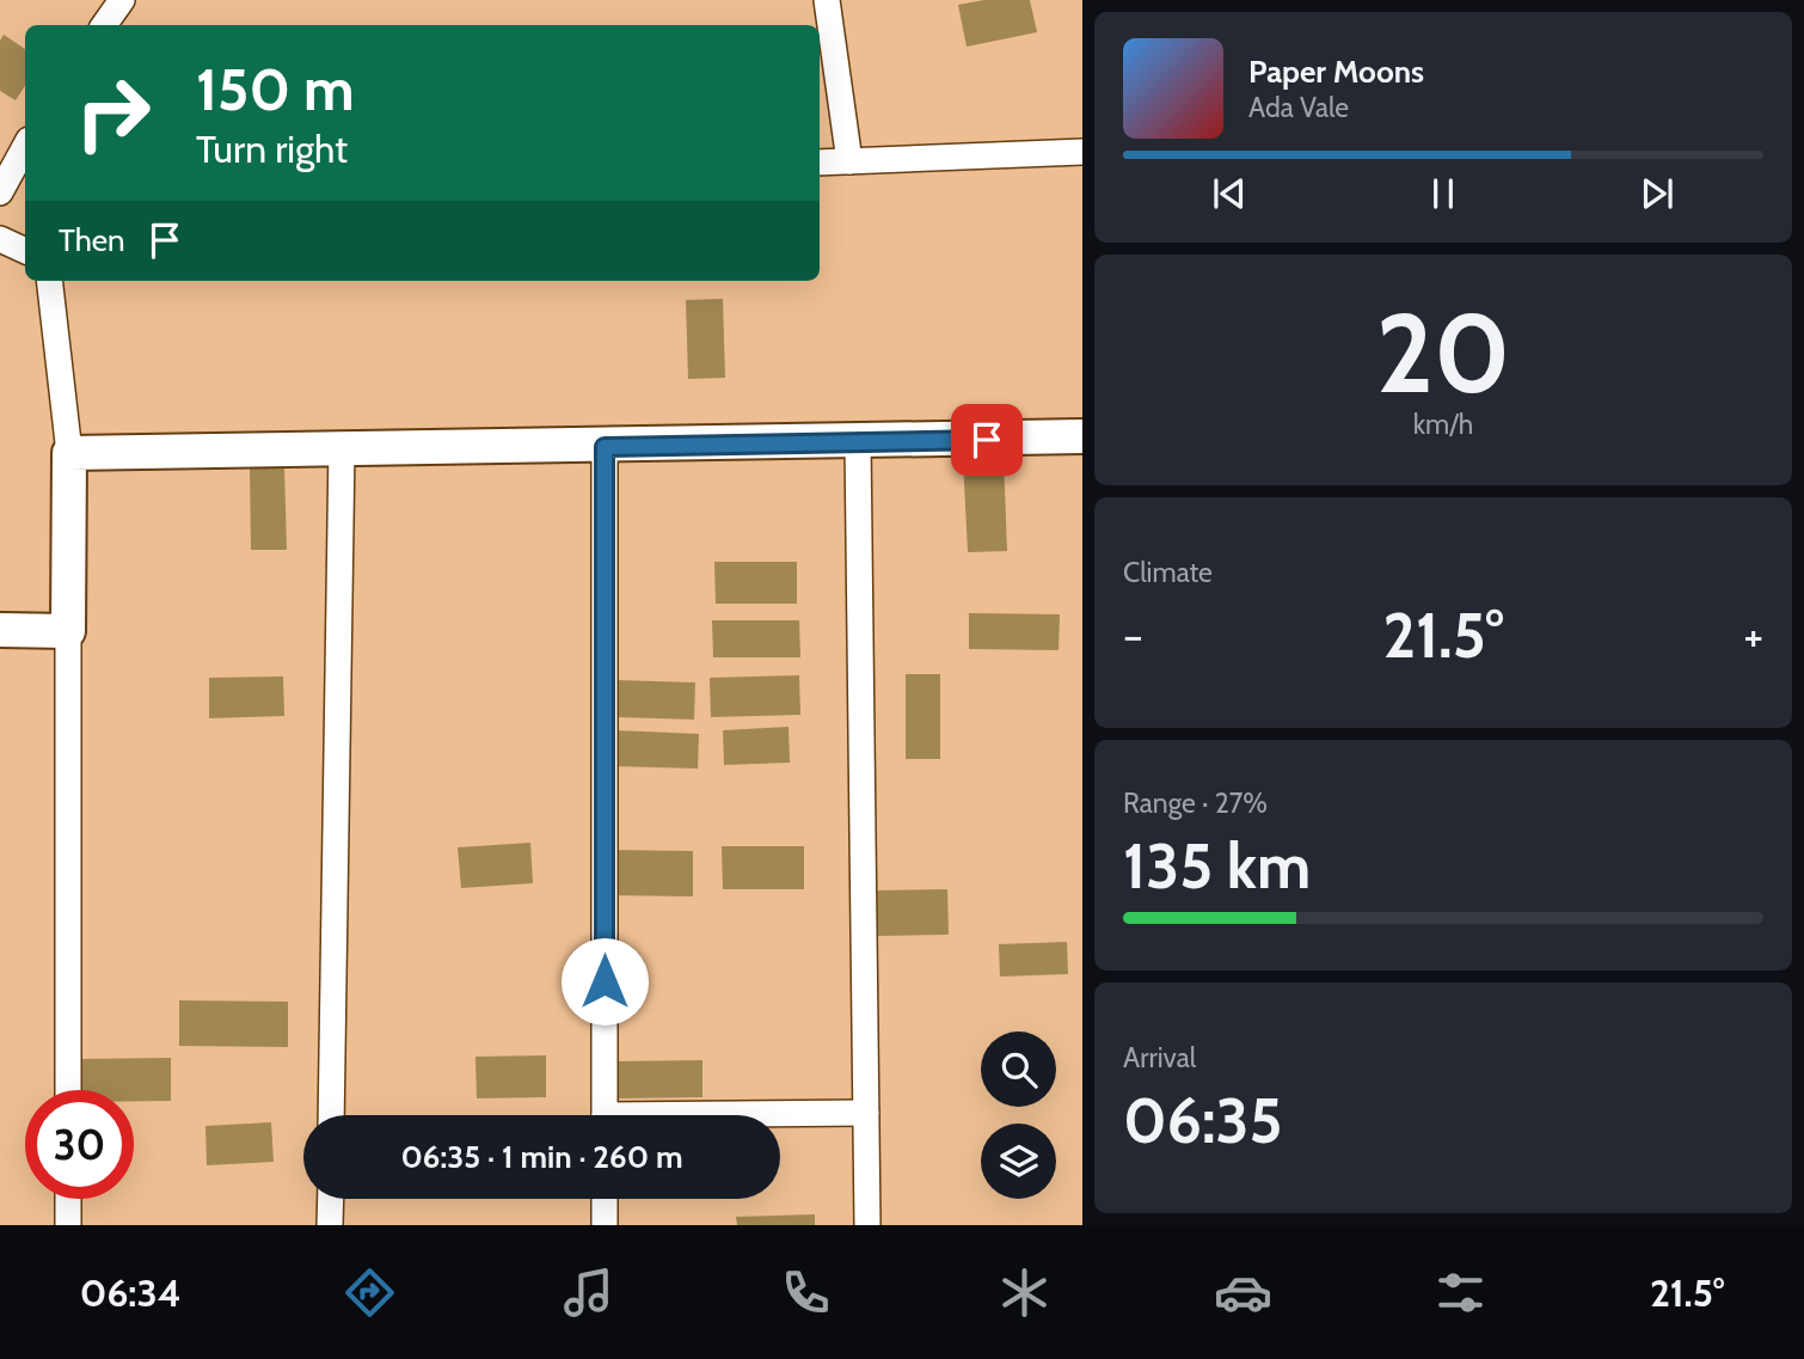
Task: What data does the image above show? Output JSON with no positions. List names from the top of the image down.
{
  "page": {
    "turn": ["150 m", "Turn right"],
    "song": ["Paper Moons", "Ada Vale"],
    "then": "Then",
    "tile": [
      ["20", "km/h"],
      "Climate",
      ["Range · 27%", "135 km"],
      ["Arrival", "06:35"]
    ],
    "heat": ["−", "21.5°", "+"],
    "limit": "30",
    "trip": "06:35 · 1 min · 260 m",
    "tabs": ["06:34", "21.5°"]
  }
}
